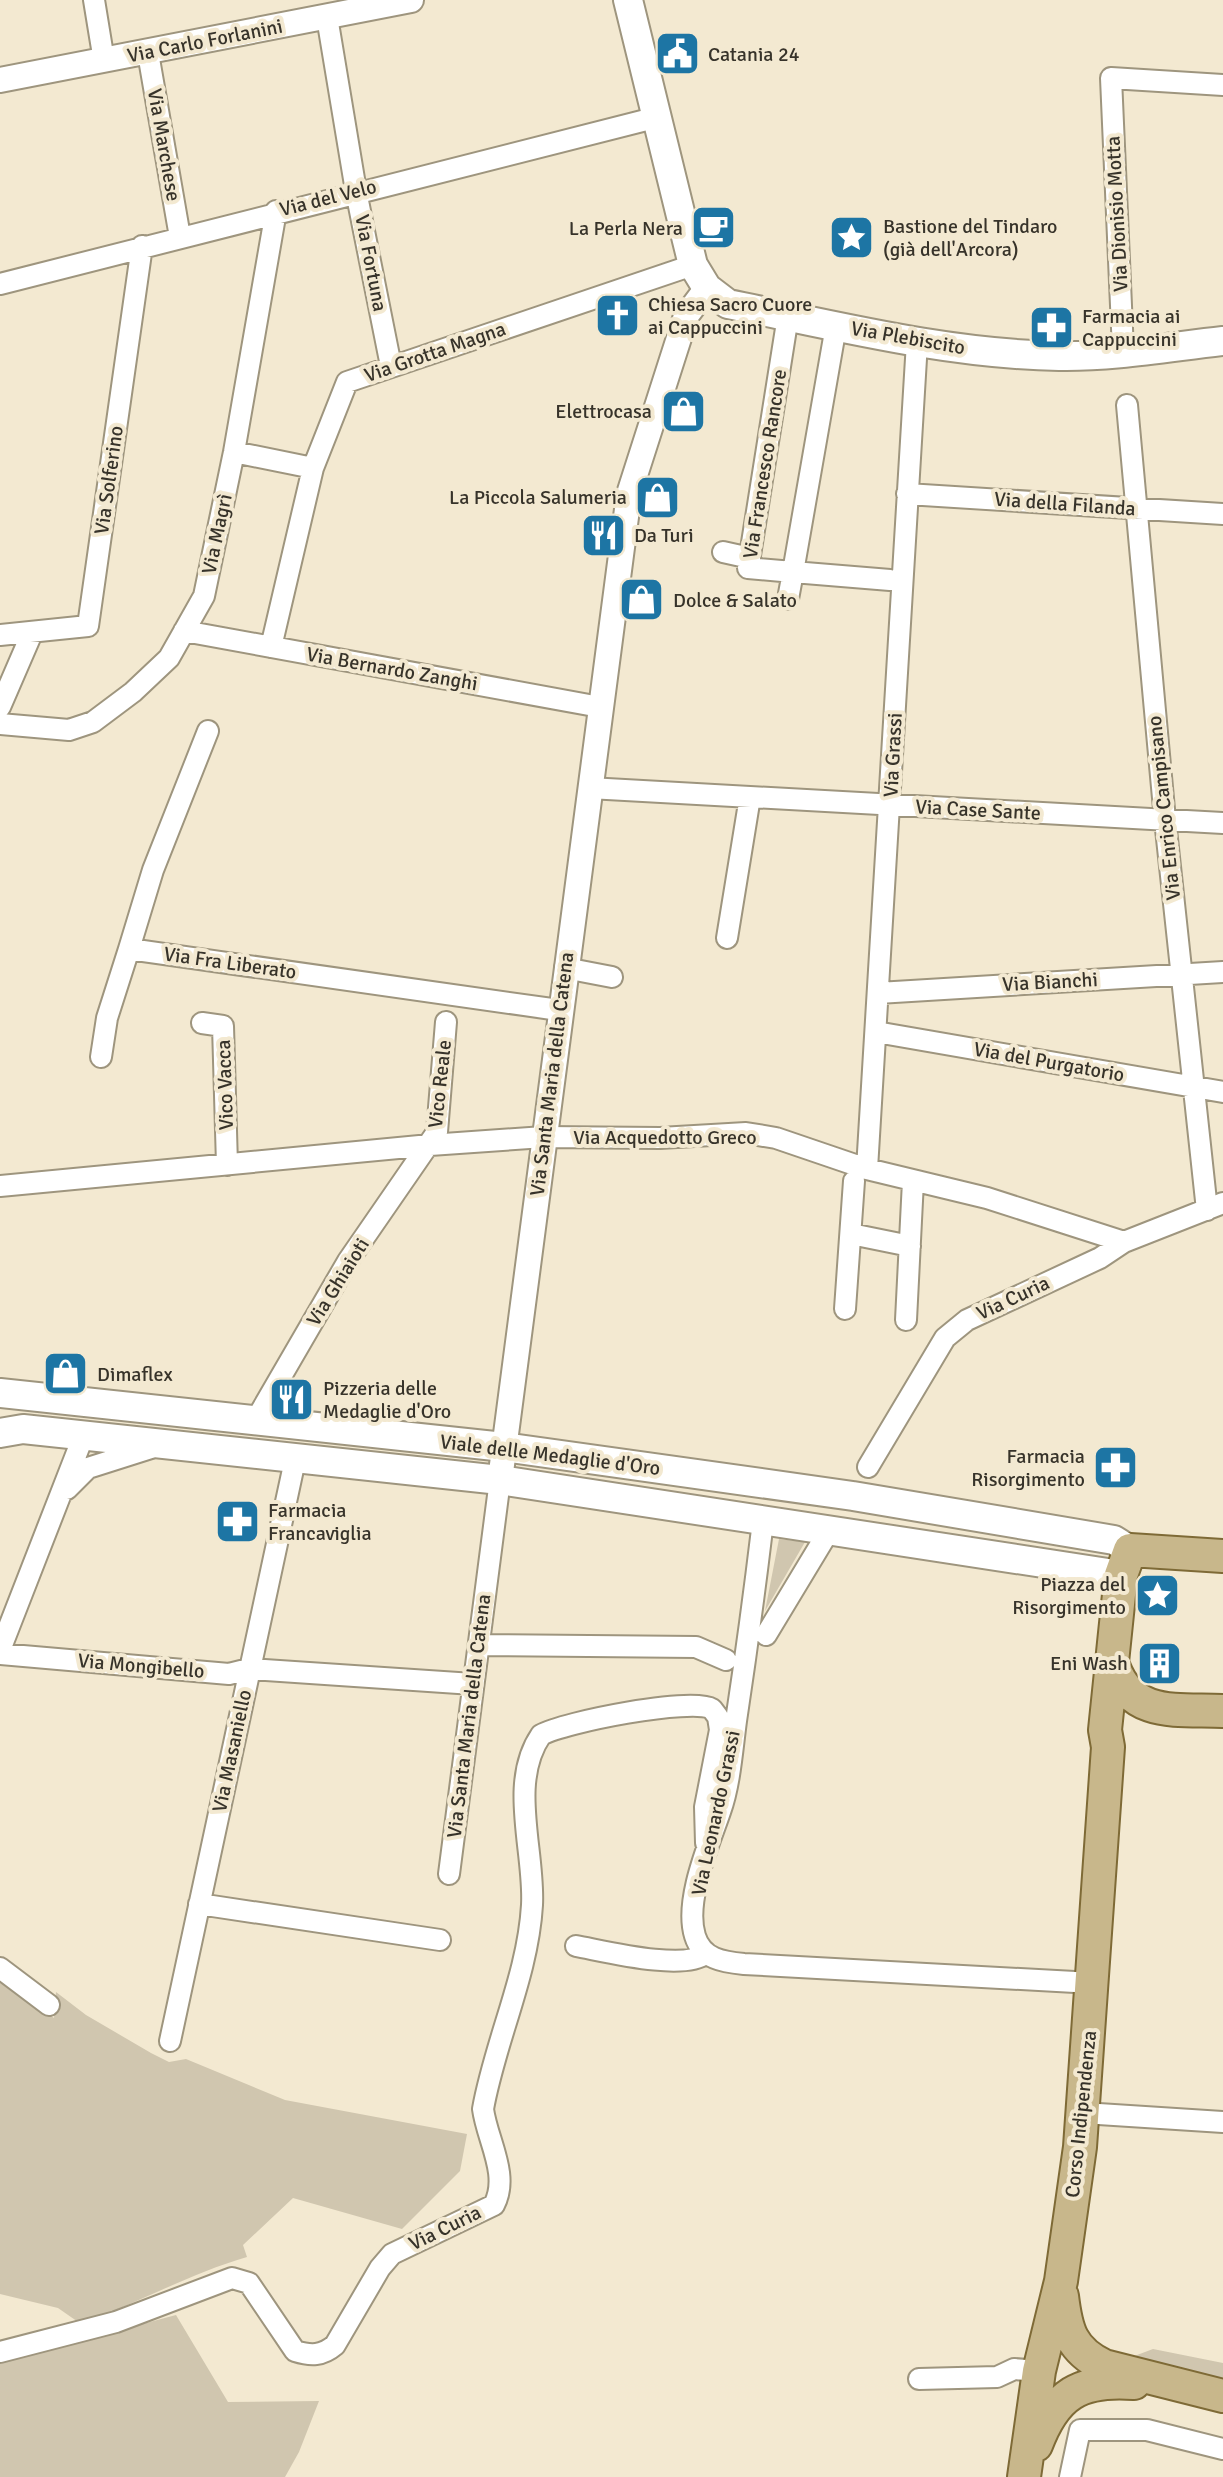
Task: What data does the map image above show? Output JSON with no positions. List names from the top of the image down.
{
  "streets": {
    "main road": ["Via Plebiscito", "Viale delle Medaglie d'Oro", "Corso Indipendenza"],
    "street": [
      "Via Carlo Forlanini",
      "Via Marchese",
      "Via del Velo",
      "Via Dionisio Motta",
      "Via Fortuna",
      "Via Grotta Magna",
      "Via Francesco Rancore",
      "Via Solferino",
      "Via della Filanda",
      "Via Magrì",
      "Via Bernardo Zanghi",
      "Via Grassi",
      "Via Enrico Campisano",
      "Via Case Sante",
      "Via Fra Liberato",
      "Via Bianchi",
      "Via del Purgatorio",
      "Via Santa Maria della Catena",
      "Vico Reale",
      "Vico Vacca",
      "Via Acquedotto Greco",
      "Via Ghiaioti",
      "Via Curia",
      "Via Mongibello",
      "Via Masaniello",
      "Via Leonardo Grassi"
    ]
  },
  "crossings": [
    ["Via Carlo Forlanini", "Via Marchese"],
    ["Via Carlo Forlanini", "Via Fortuna"],
    ["Via Marchese", "Via del Velo"],
    ["Via del Velo", "Via Fortuna"],
    ["Via del Velo", "Via Solferino"],
    ["Via del Velo", "Via Magrì"],
    ["Via Dionisio Motta", "Via Plebiscito"],
    ["Via Fortuna", "Via Grotta Magna"],
    ["Via Plebiscito", "Via Grotta Magna"],
    ["Via Plebiscito", "Via Francesco Rancore"],
    ["Via Plebiscito", "Via Grassi"],
    ["Via Plebiscito", "Via Santa Maria della Catena"],
    ["Via Grotta Magna", "Via Bernardo Zanghi"],
    ["Via Grotta Magna", "Via Santa Maria della Catena"],
    ["Via della Filanda", "Via Grassi"],
    ["Via della Filanda", "Via Enrico Campisano"],
    ["Via Magrì", "Via Bernardo Zanghi"],
    ["Via Bernardo Zanghi", "Via Santa Maria della Catena"],
    ["Via Grassi", "Via Case Sante"],
    ["Via Grassi", "Via Bianchi"],
    ["Via Grassi", "Via del Purgatorio"],
    ["Via Grassi", "Via Acquedotto Greco"],
    ["Via Enrico Campisano", "Via Case Sante"],
    ["Via Enrico Campisano", "Via Bianchi"],
    ["Via Enrico Campisano", "Via del Purgatorio"],
    ["Via Enrico Campisano", "Via Curia"],
    ["Via Case Sante", "Via Santa Maria della Catena"],
    ["Via Fra Liberato", "Via Santa Maria della Catena"],
    ["Via Santa Maria della Catena", "Via Acquedotto Greco"],
    ["Via Santa Maria della Catena", "Viale delle Medaglie d'Oro"],
    ["Via Santa Maria della Catena", "Via Mongibello"],
    ["Vico Reale", "Via Acquedotto Greco"],
    ["Vico Reale", "Via Ghiaioti"],
    ["Vico Vacca", "Via Acquedotto Greco"],
    ["Via Acquedotto Greco", "Via Ghiaioti"],
    ["Via Acquedotto Greco", "Via Curia"],
    ["Via Ghiaioti", "Viale delle Medaglie d'Oro"],
    ["Via Curia", "Via Leonardo Grassi"],
    ["Viale delle Medaglie d'Oro", "Via Masaniello"],
    ["Viale delle Medaglie d'Oro", "Via Leonardo Grassi"],
    ["Viale delle Medaglie d'Oro", "Corso Indipendenza"],
    ["Via Mongibello", "Via Masaniello"]
  ],
  "places": {
    "public building": ["Catania 24"],
    "cafe": ["La Perla Nera"],
    "place": ["Bastione del Tindaro (già dell'Arcora)", "Piazza del Risorgimento"],
    "church": ["Chiesa Sacro Cuore ai Cappuccini"],
    "pharmacy": ["Farmacia ai Cappuccini", "Farmacia Risorgimento", "Farmacia Francaviglia"],
    "shop": [
      "Elettrocasa",
      "La Piccola Salumeria",
      "Dolce & Salato",
      "Dimaflex"
    ],
    "restaurant": ["Da Turi", "Pizzeria delle Medaglie d'Oro"],
    "building": ["Eni Wash"]
  }
}
